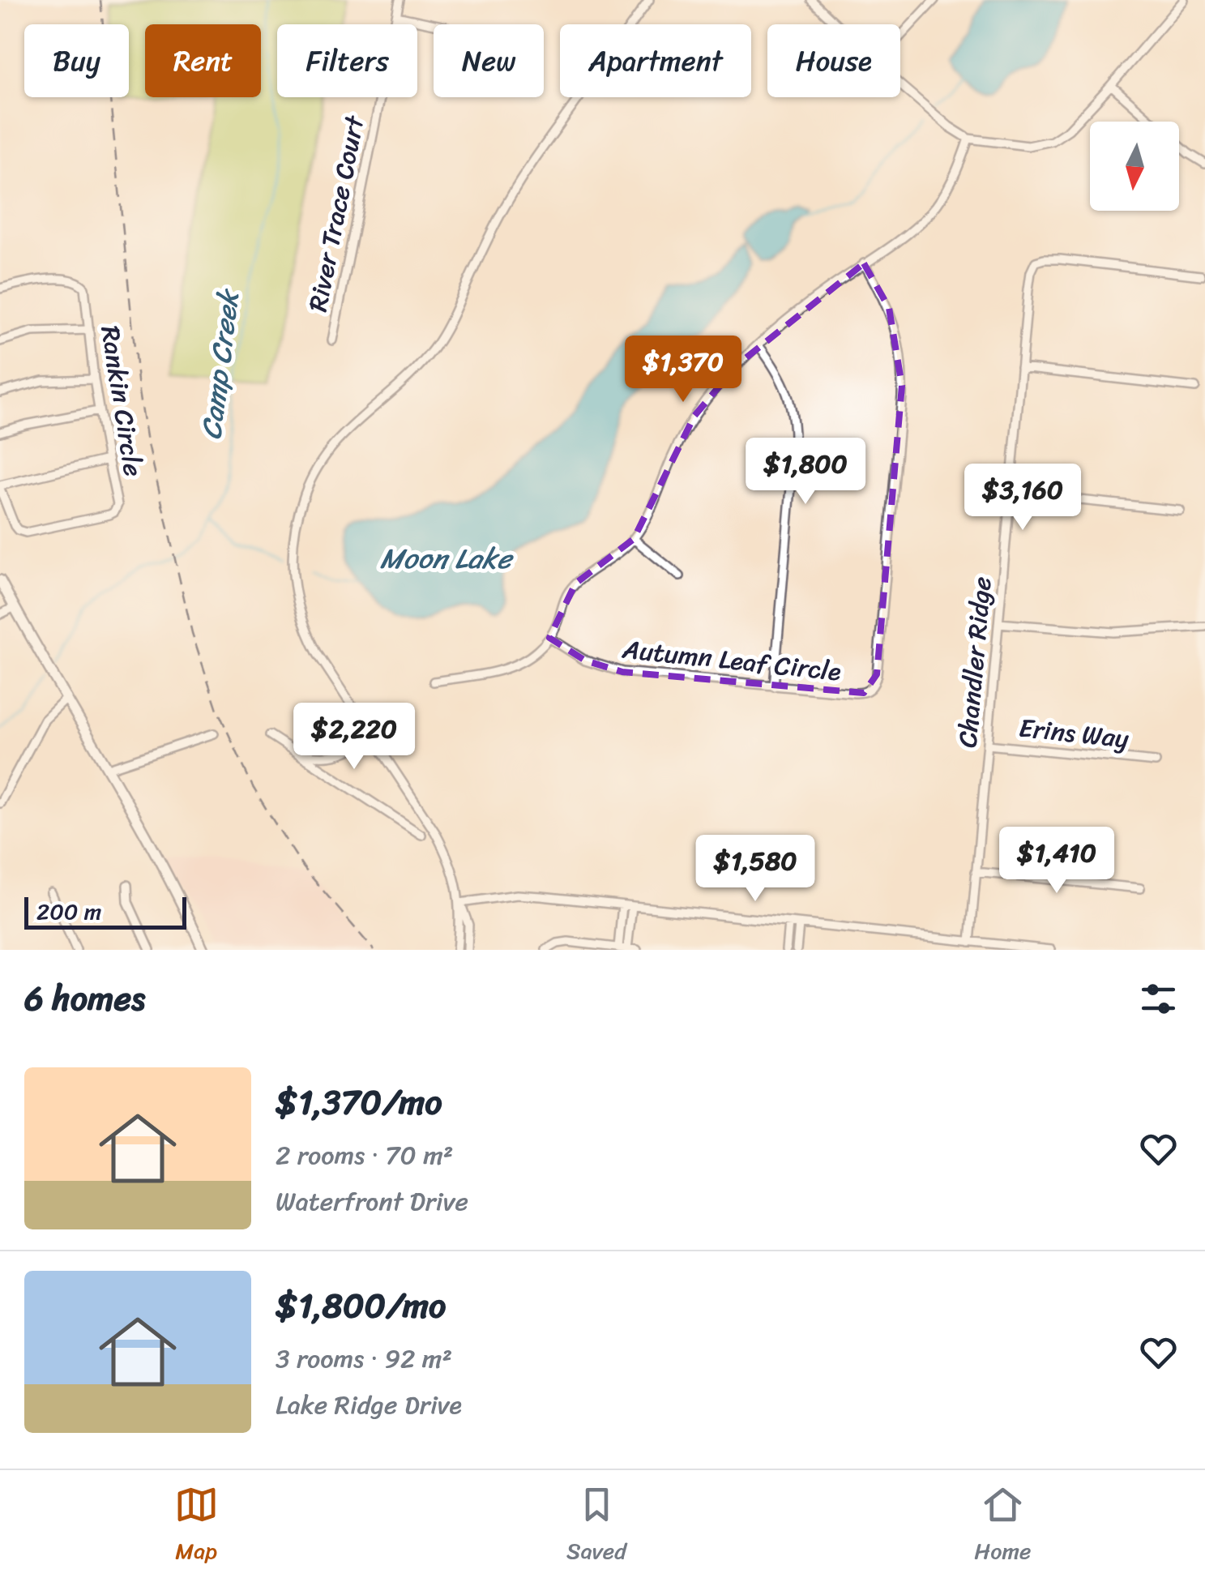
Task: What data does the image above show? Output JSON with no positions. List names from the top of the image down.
{
  "streets": {
    "street": [
      "River Trace Court",
      "Rankin Circle",
      "Autumn Leaf Circle",
      "Chandler Ridge",
      "Erins Way"
    ]
  },
  "crossings": [
    ["Chandler Ridge", "Erins Way"]
  ],
  "water": ["Camp Creek", "Moon Lake"],
  "scale_bar": "200 m",
  "north": "bottom",
  "page": {
    "chip": [
      "Buy",
      "Rent",
      "Filters",
      "New",
      "Apartment",
      "House"
    ],
    "price": [
      "$1,370",
      "$1,800",
      "$3,160",
      "$2,220",
      "$1,410",
      "$1,580"
    ],
    "scale": "200 m",
    "heading": "6 homes",
    "list": [
      {
        "name": "$1,370/mo",
        "note": "2 rooms · 70 m² · Waterfront Drive"
      },
      {
        "name": "$1,800/mo",
        "note": "3 rooms · 92 m² · Lake Ridge Drive"
      }
    ],
    "tabs": ["Map", "Saved", "Home"]
  }
}
